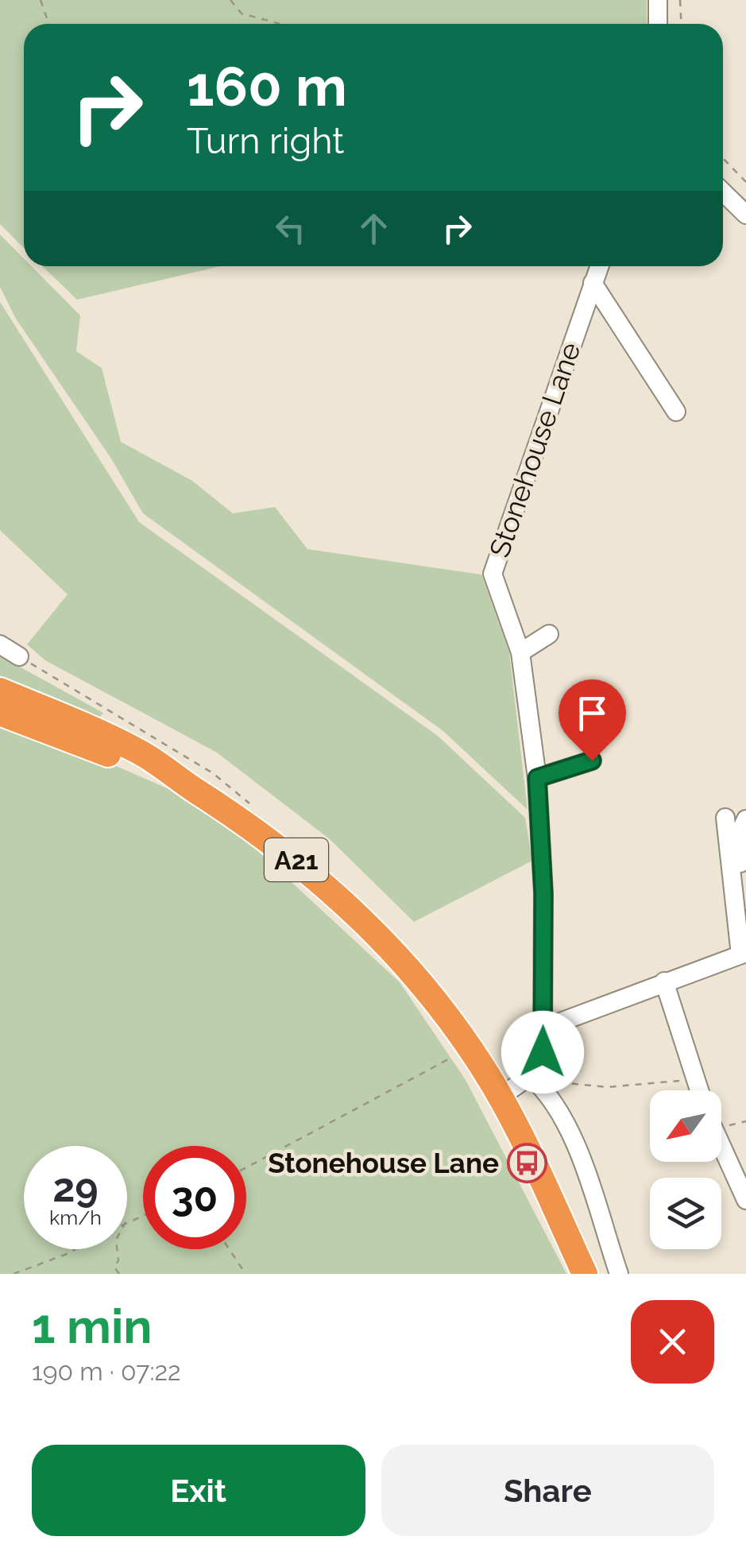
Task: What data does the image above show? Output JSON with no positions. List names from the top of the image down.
{
  "streets": {
    "highway": ["A21"],
    "street": ["Stonehouse Lane"]
  },
  "places": {
    "bus stop": ["Stonehouse Lane"]
  },
  "north": "bottom left",
  "page": {
    "turn": ["160 m", "Turn right"],
    "speed": "29 km/h",
    "limit": "30",
    "heading": ["1 min", "190 m · 07:22"],
    "buttons": ["Exit", "Share"]
  }
}
